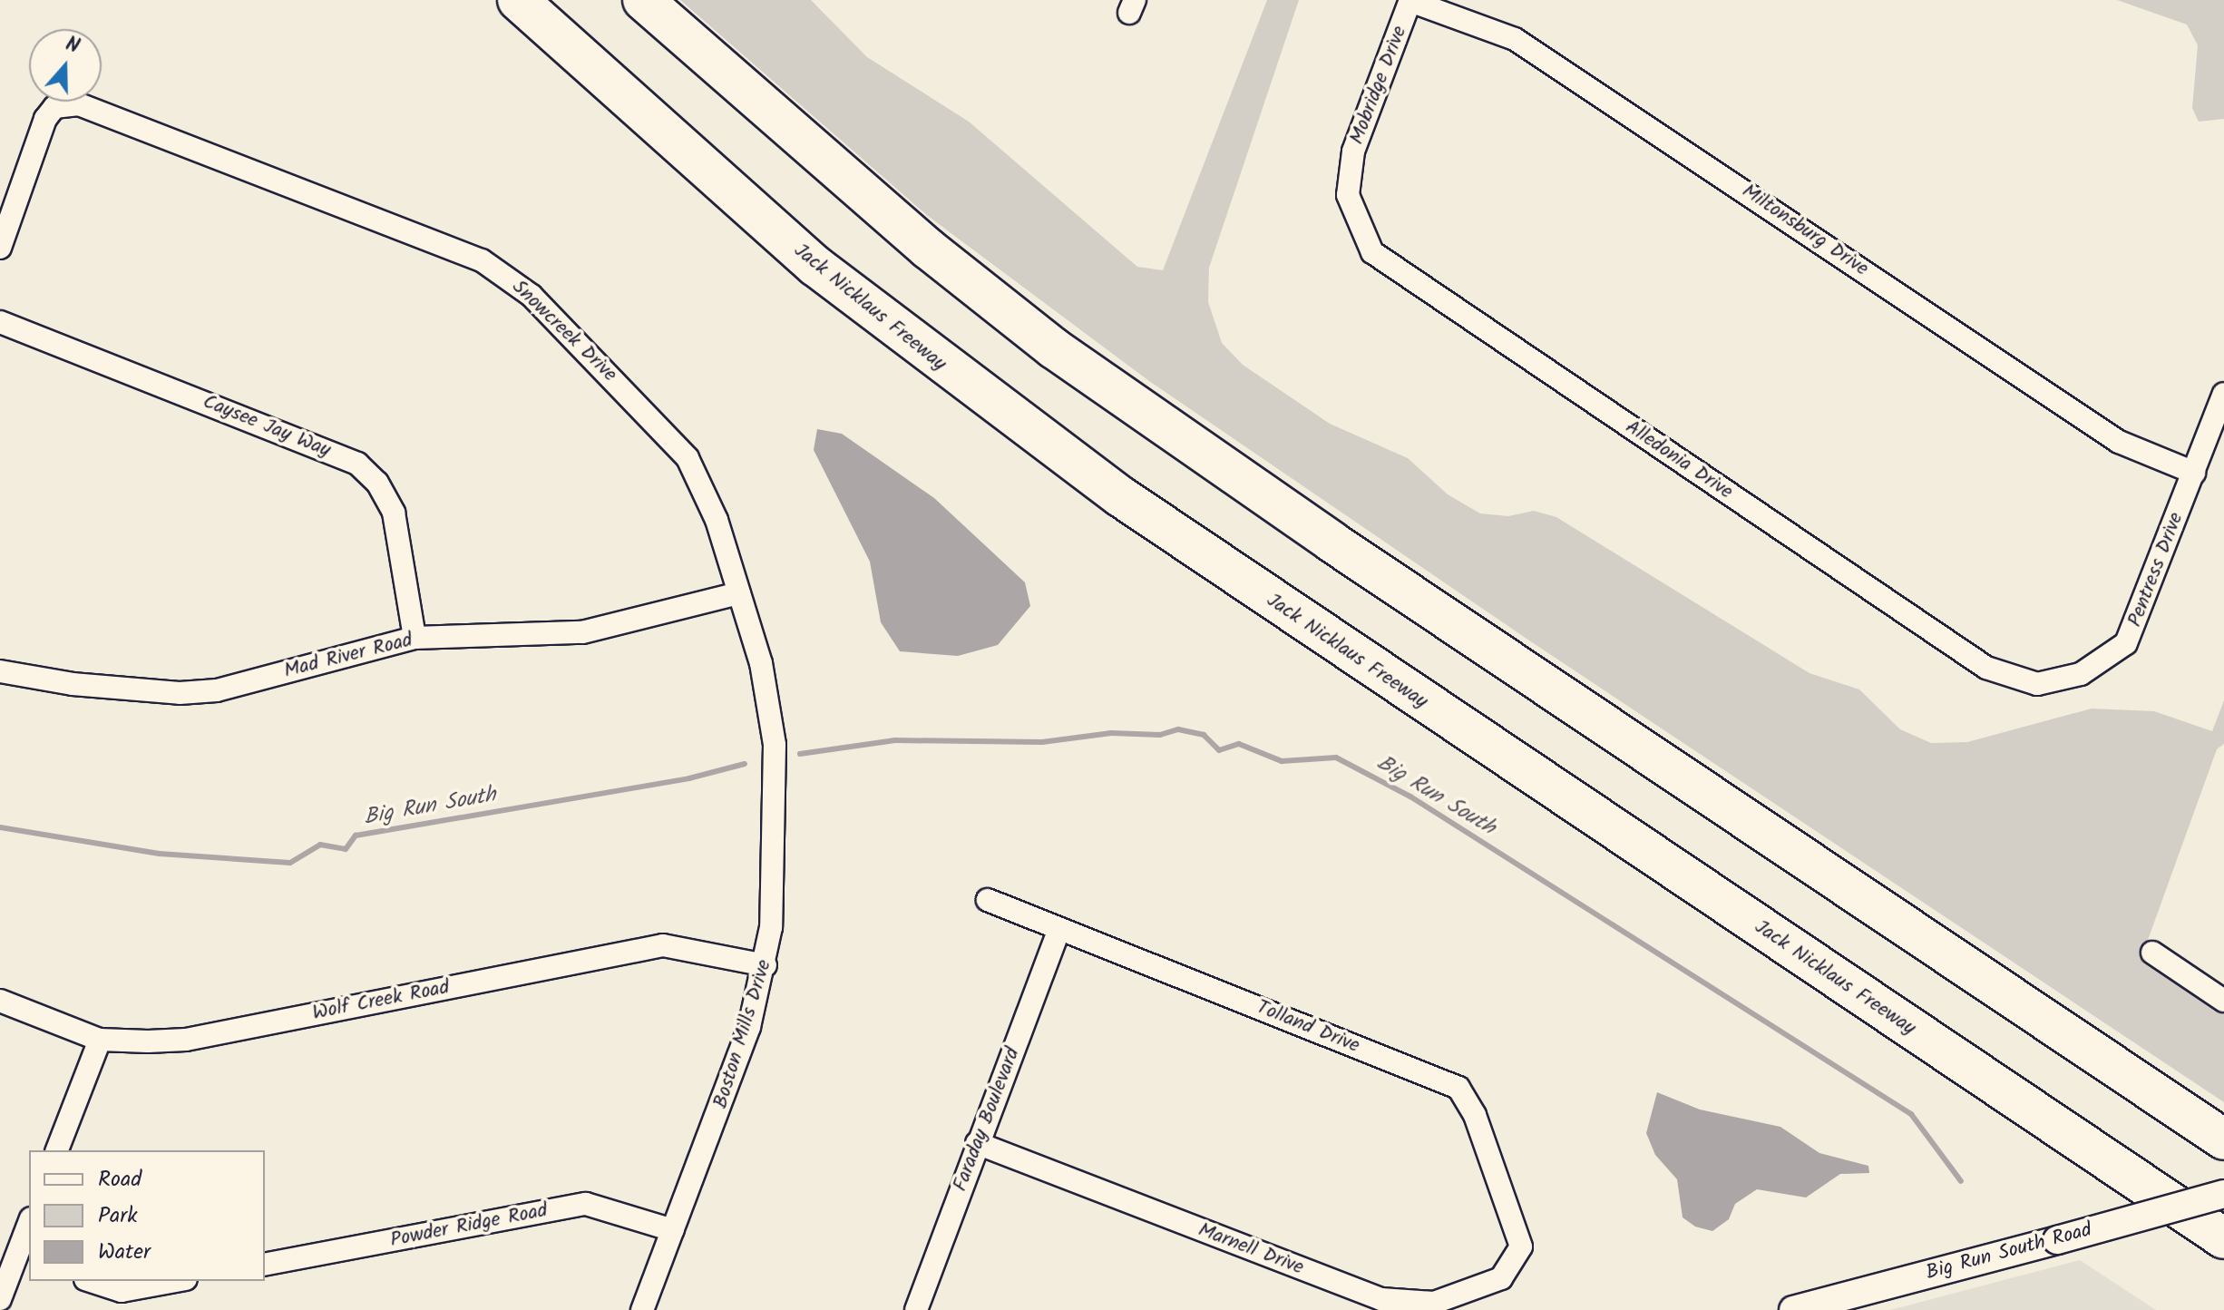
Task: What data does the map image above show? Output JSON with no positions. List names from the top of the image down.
{
  "streets": {
    "highway": ["Jack Nicklaus Freeway"],
    "street": [
      "Mobridge Drive",
      "Miltonsburg Drive",
      "Snowcreek Drive",
      "Caysee Jay Way",
      "Alledonia Drive",
      "Pentress Drive",
      "Mad River Road",
      "Wolf Creek Road",
      "Tolland Drive",
      "Boston Mills Drive",
      "Faraday Boulevard",
      "Powder Ridge Road",
      "Marnell Drive",
      "Big Run South Road"
    ]
  },
  "crossings": [
    ["Mobridge Drive", "Miltonsburg Drive"],
    ["Mobridge Drive", "Alledonia Drive"],
    ["Miltonsburg Drive", "Pentress Drive"],
    ["Snowcreek Drive", "Mad River Road"],
    ["Snowcreek Drive", "Boston Mills Drive"],
    ["Caysee Jay Way", "Mad River Road"],
    ["Alledonia Drive", "Pentress Drive"],
    ["Wolf Creek Road", "Boston Mills Drive"],
    ["Tolland Drive", "Faraday Boulevard"],
    ["Tolland Drive", "Marnell Drive"],
    ["Boston Mills Drive", "Powder Ridge Road"],
    ["Faraday Boulevard", "Marnell Drive"]
  ],
  "water": ["Big Run South"],
  "legend": ["Road", "Park", "Water"],
  "north": "top"
}
